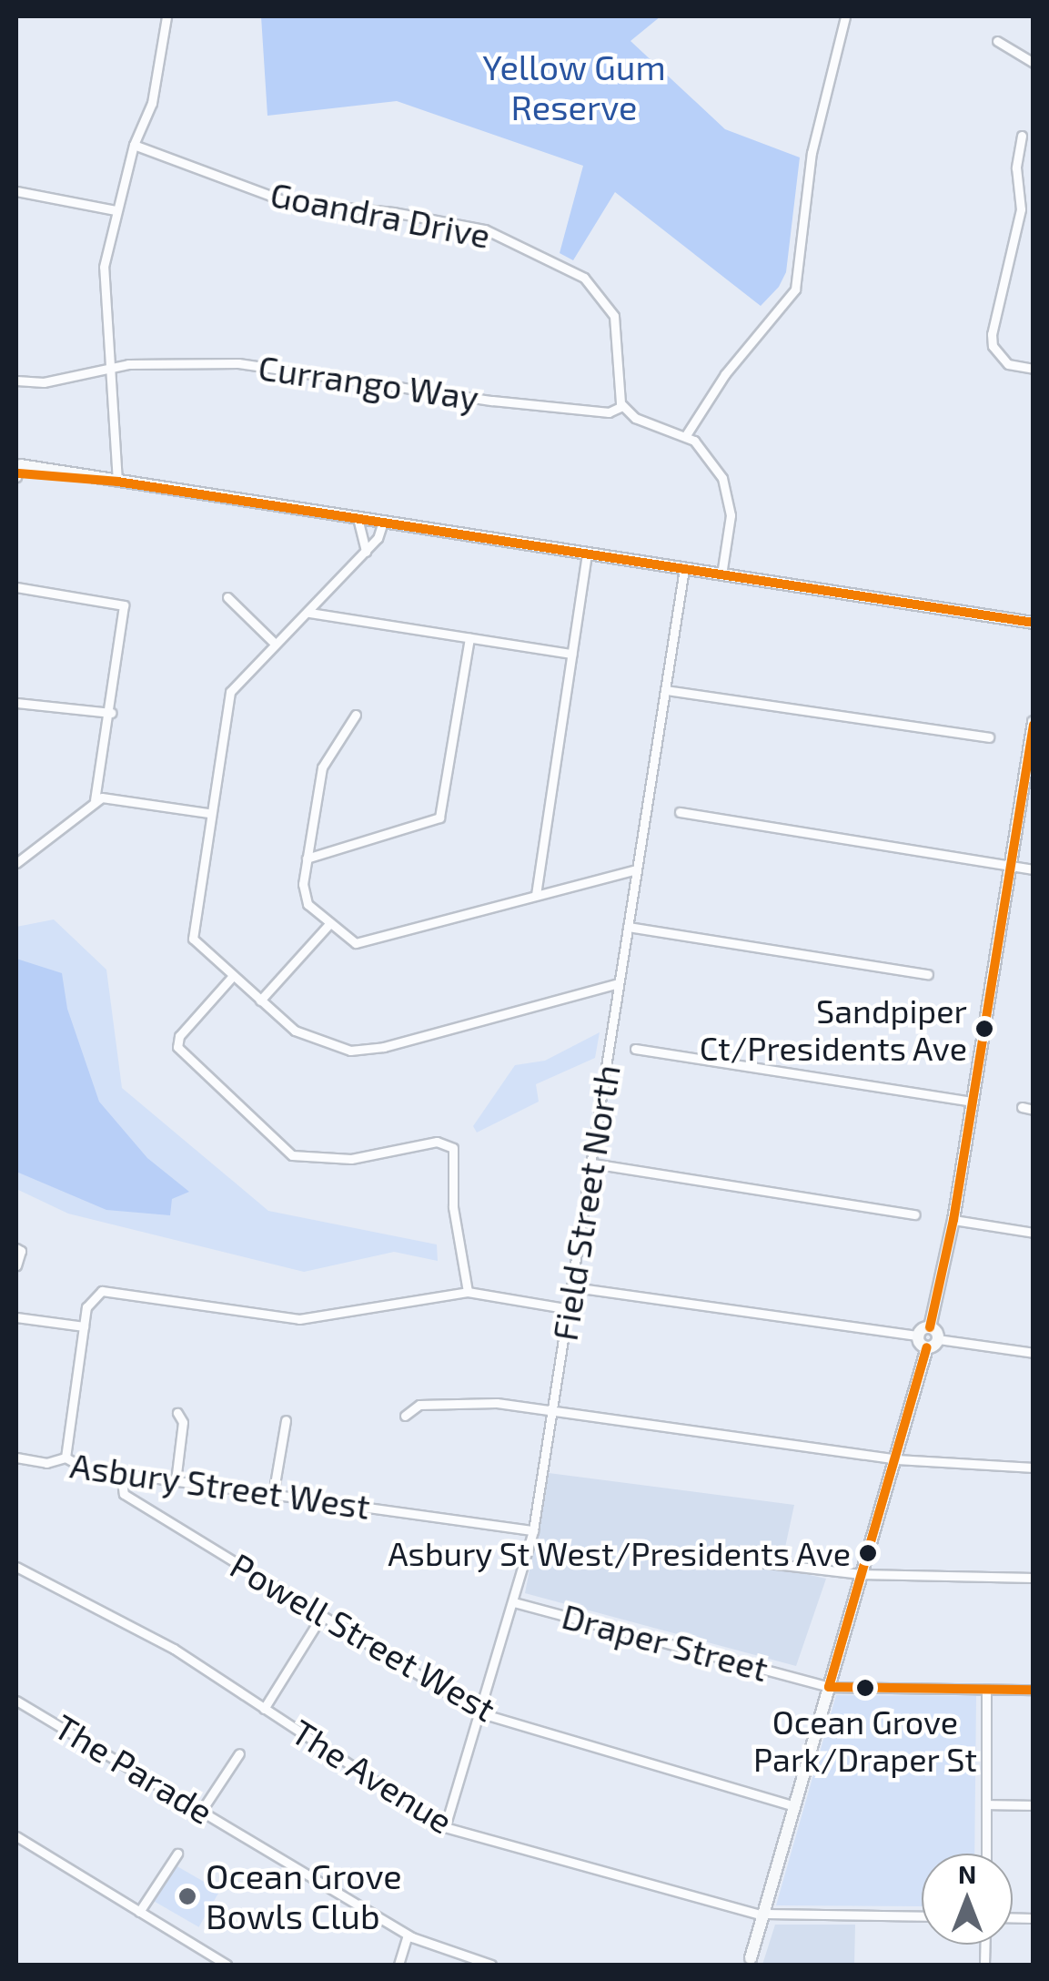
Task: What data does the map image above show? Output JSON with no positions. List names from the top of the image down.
{
  "streets": {
    "street": [
      "Goandra Drive",
      "Currango Way",
      "Field Street North",
      "Asbury Street West",
      "Powell Street West",
      "Draper Street",
      "The Parade",
      "The Avenue"
    ]
  },
  "crossings": [
    ["Goandra Drive", "Currango Way"],
    ["Field Street North", "Asbury Street West"],
    ["Field Street North", "Powell Street West"],
    ["Field Street North", "Draper Street"],
    ["Field Street North", "The Avenue"],
    ["Asbury Street West", "Powell Street West"]
  ],
  "parks": ["Yellow Gum Reserve"],
  "places": [
    "Sandpiper Ct/Presidents Ave",
    "Asbury St West/Presidents Ave",
    "Ocean Grove Park/Draper St",
    "Ocean Grove Bowls Club"
  ],
  "north": "top"
}
